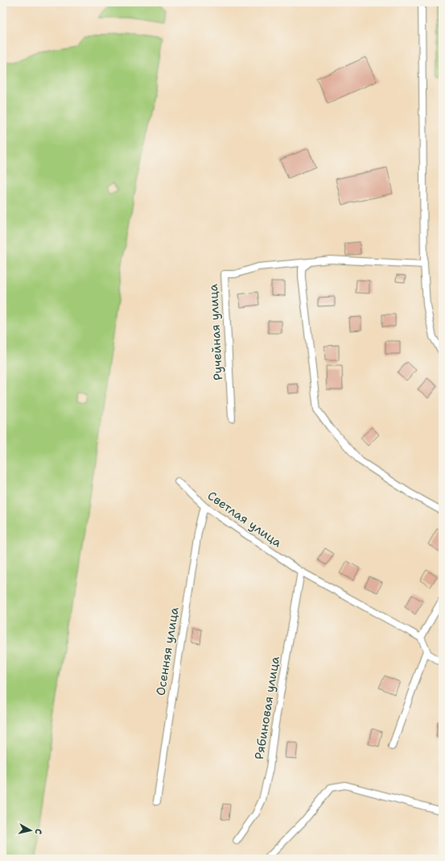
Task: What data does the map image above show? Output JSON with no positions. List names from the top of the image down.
{
  "streets": {
    "street": [
      "Ручейная улица",
      "Светлая улица",
      "Осенняя улица",
      "Рябиновая улица"
    ]
  },
  "crossings": [
    ["Светлая улица", "Осенняя улица"],
    ["Светлая улица", "Рябиновая улица"]
  ],
  "north": "right"
}
